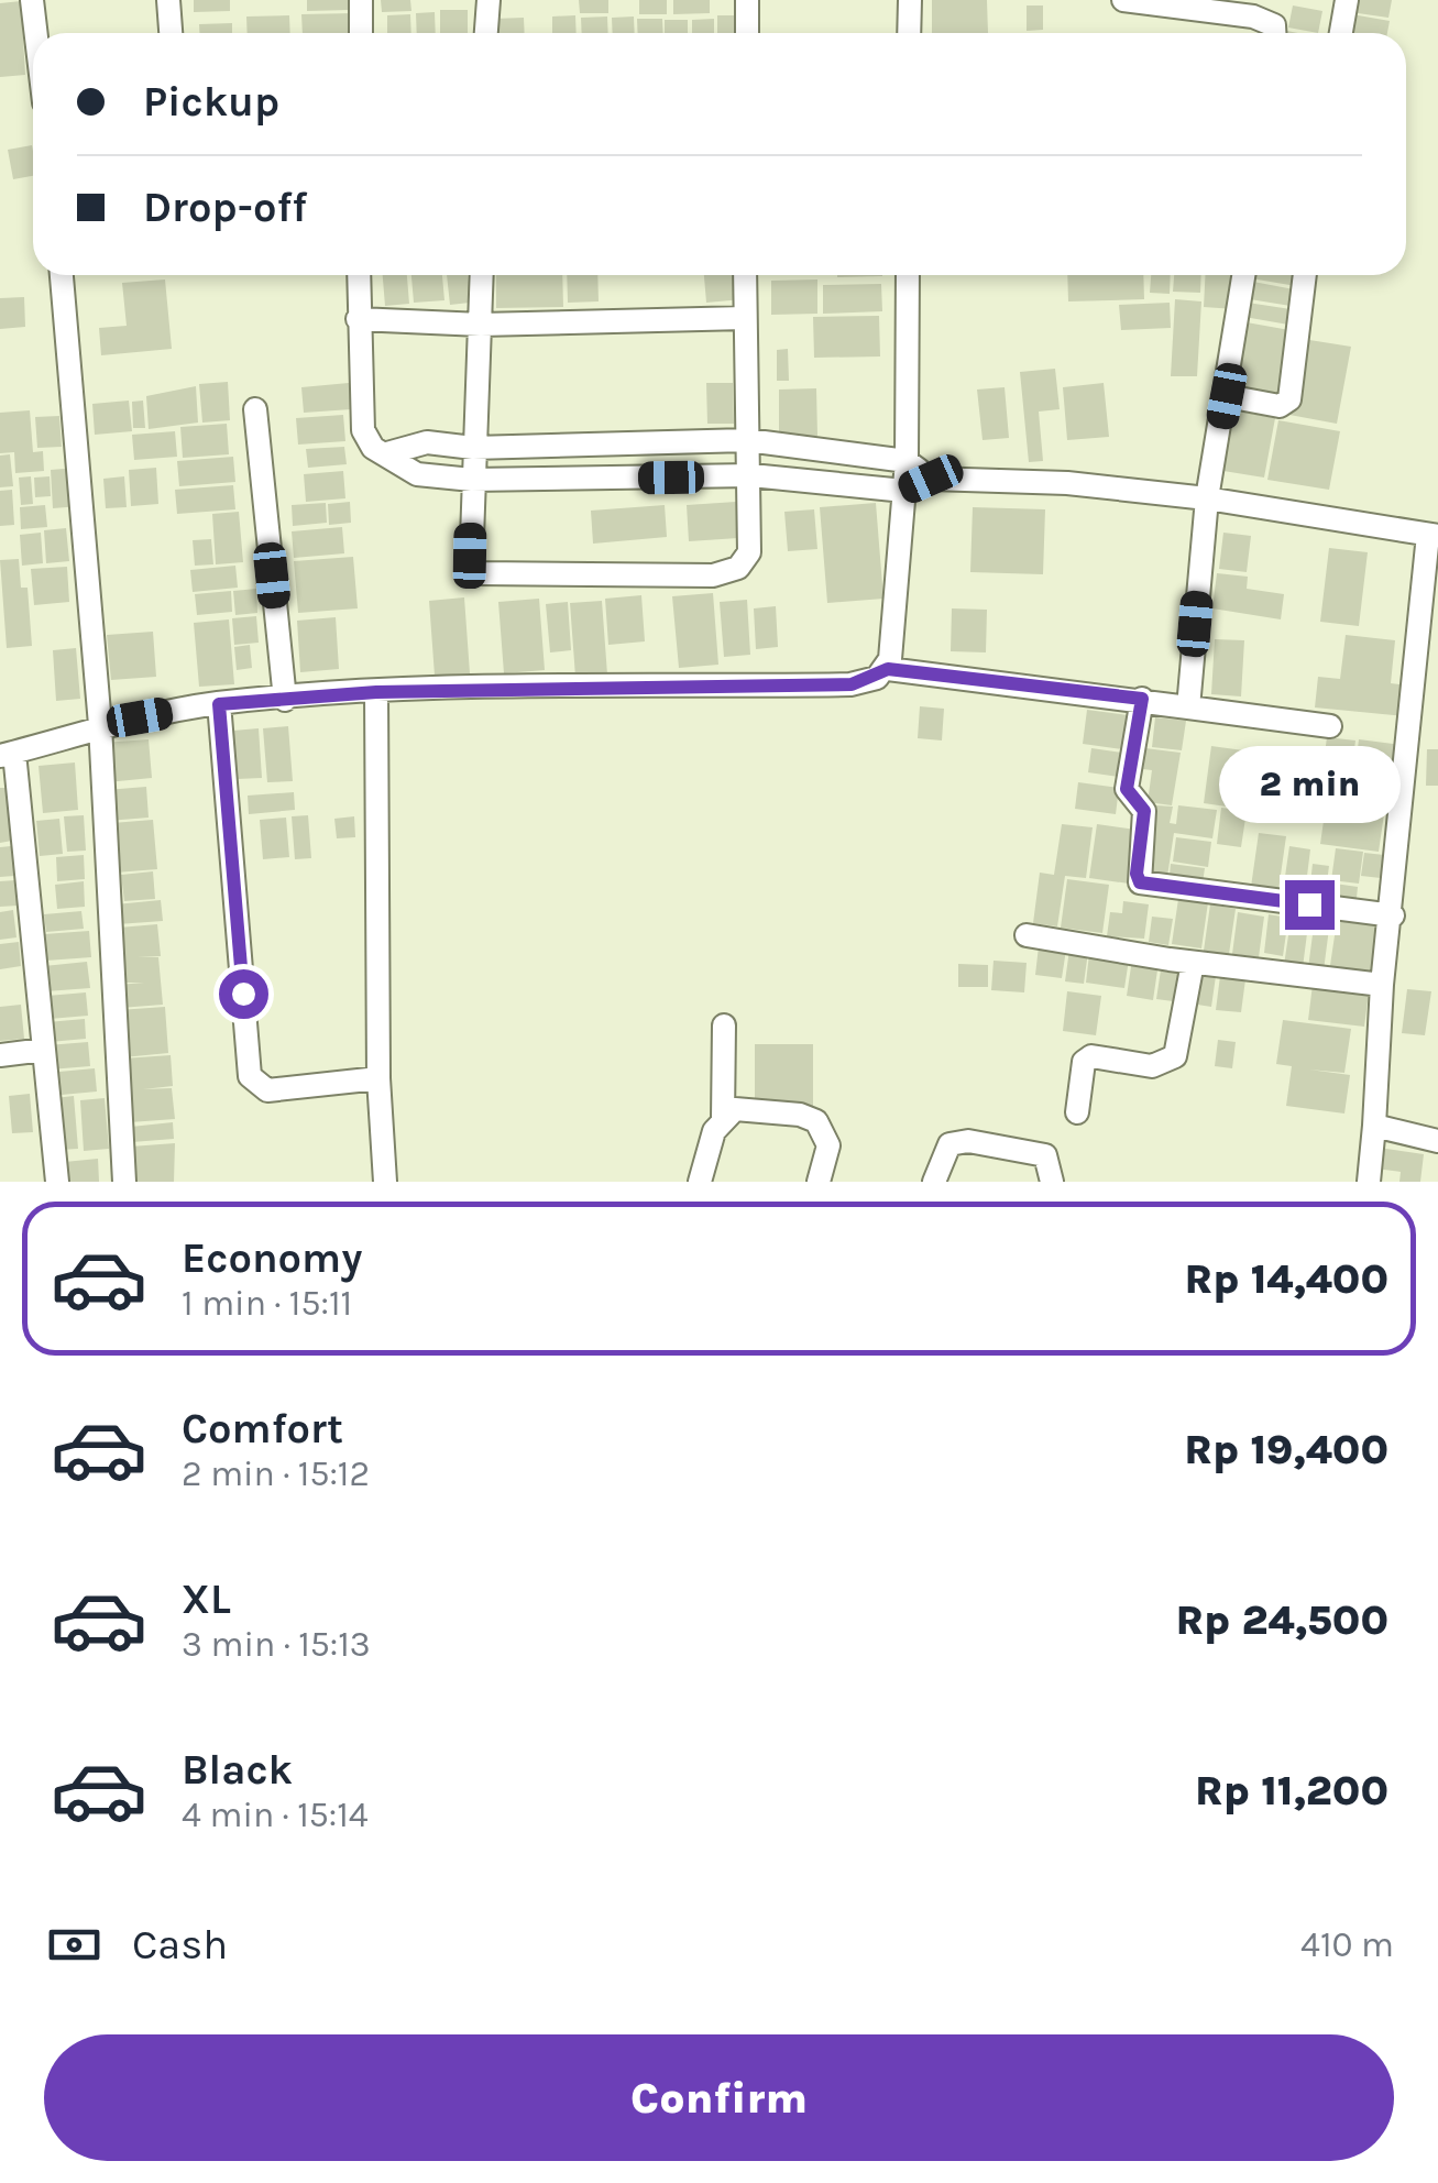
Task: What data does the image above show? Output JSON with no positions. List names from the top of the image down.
{
  "page": {
    "banner": ["Pickup", "Drop-off"],
    "bubble": "2 min",
    "list": [
      {
        "name": "Economy",
        "note": "1 min · 15:11",
        "value": "Rp 14,400"
      },
      {
        "name": "Comfort",
        "note": "2 min · 15:12",
        "value": "Rp 19,400"
      },
      {
        "name": "XL",
        "note": "3 min · 15:13",
        "value": "Rp 24,500"
      },
      {
        "name": "Black",
        "note": "4 min · 15:14",
        "value": "Rp 11,200"
      }
    ],
    "pay": ["Cash", "410 m"],
    "buttons": "Confirm"
  }
}
